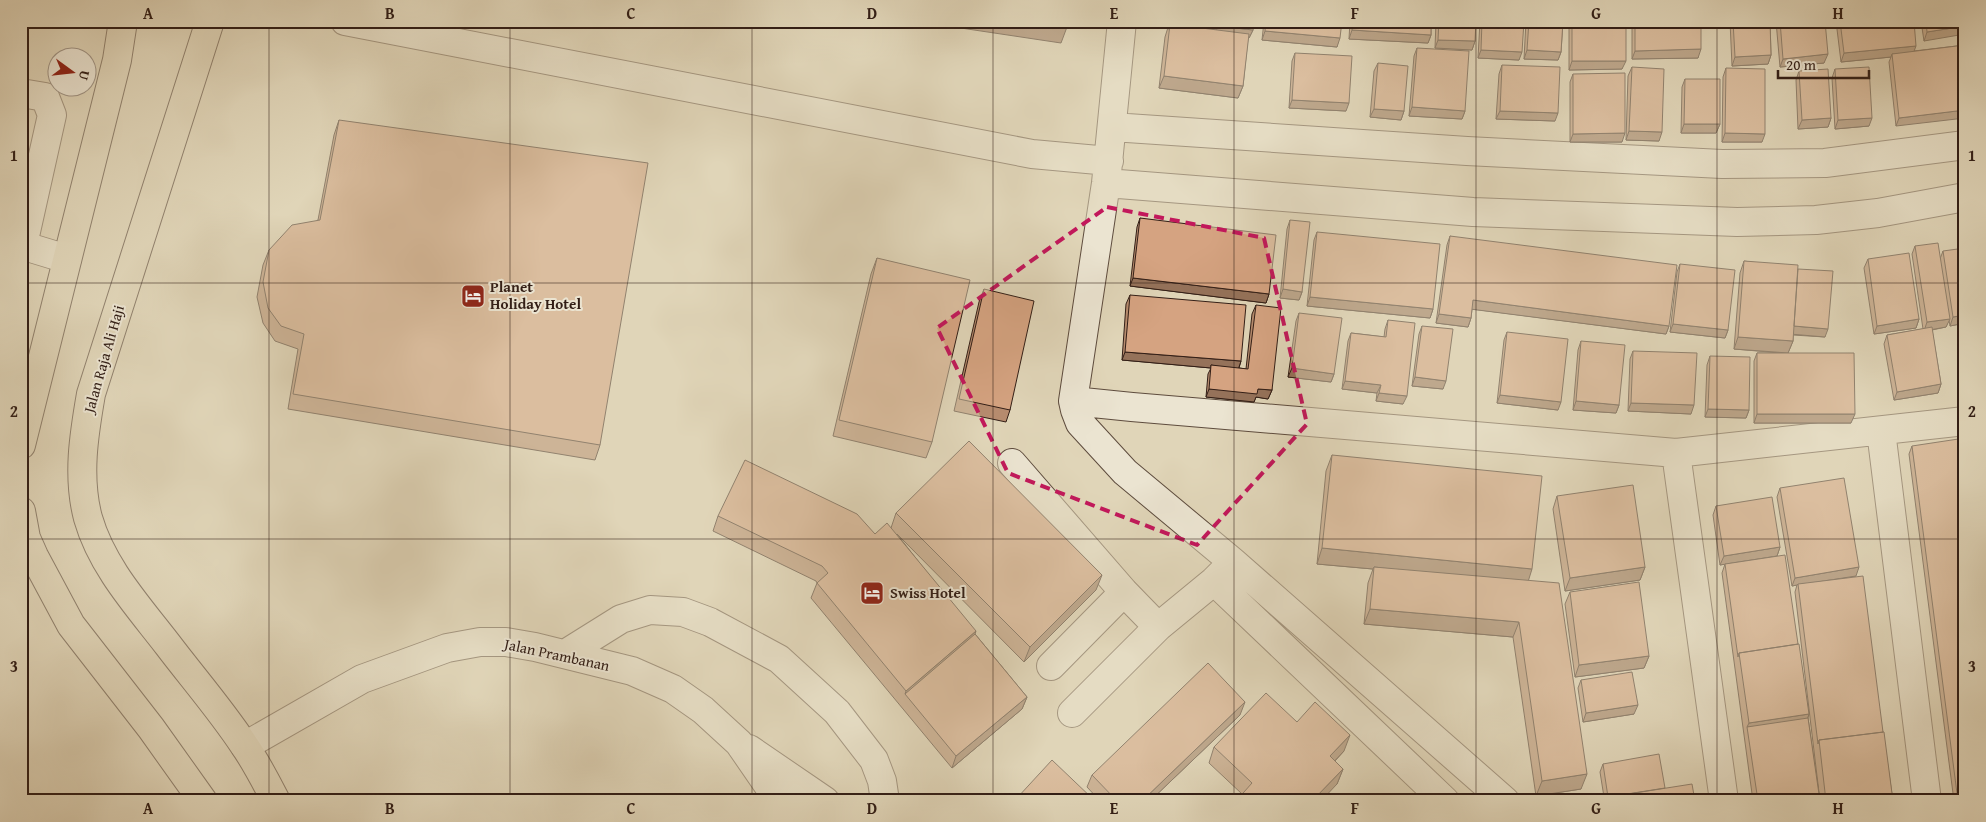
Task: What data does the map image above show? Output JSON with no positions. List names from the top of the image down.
{
  "streets": {
    "main road": ["Jalan Raja Ali Haji"],
    "street": ["Jalan Prambanan"]
  },
  "crossings": [
    ["Jalan Raja Ali Haji", "Jalan Prambanan"]
  ],
  "places": {
    "hotel": ["Planet Holiday Hotel", "Swiss Hotel"]
  },
  "scale_bar": "20 m",
  "north": "right",
  "grid": {
    "columns": [
      "A",
      "B",
      "C",
      "D",
      "E",
      "F",
      "G",
      "H"
    ],
    "rows": ["1", "2", "3"]
  }
}
